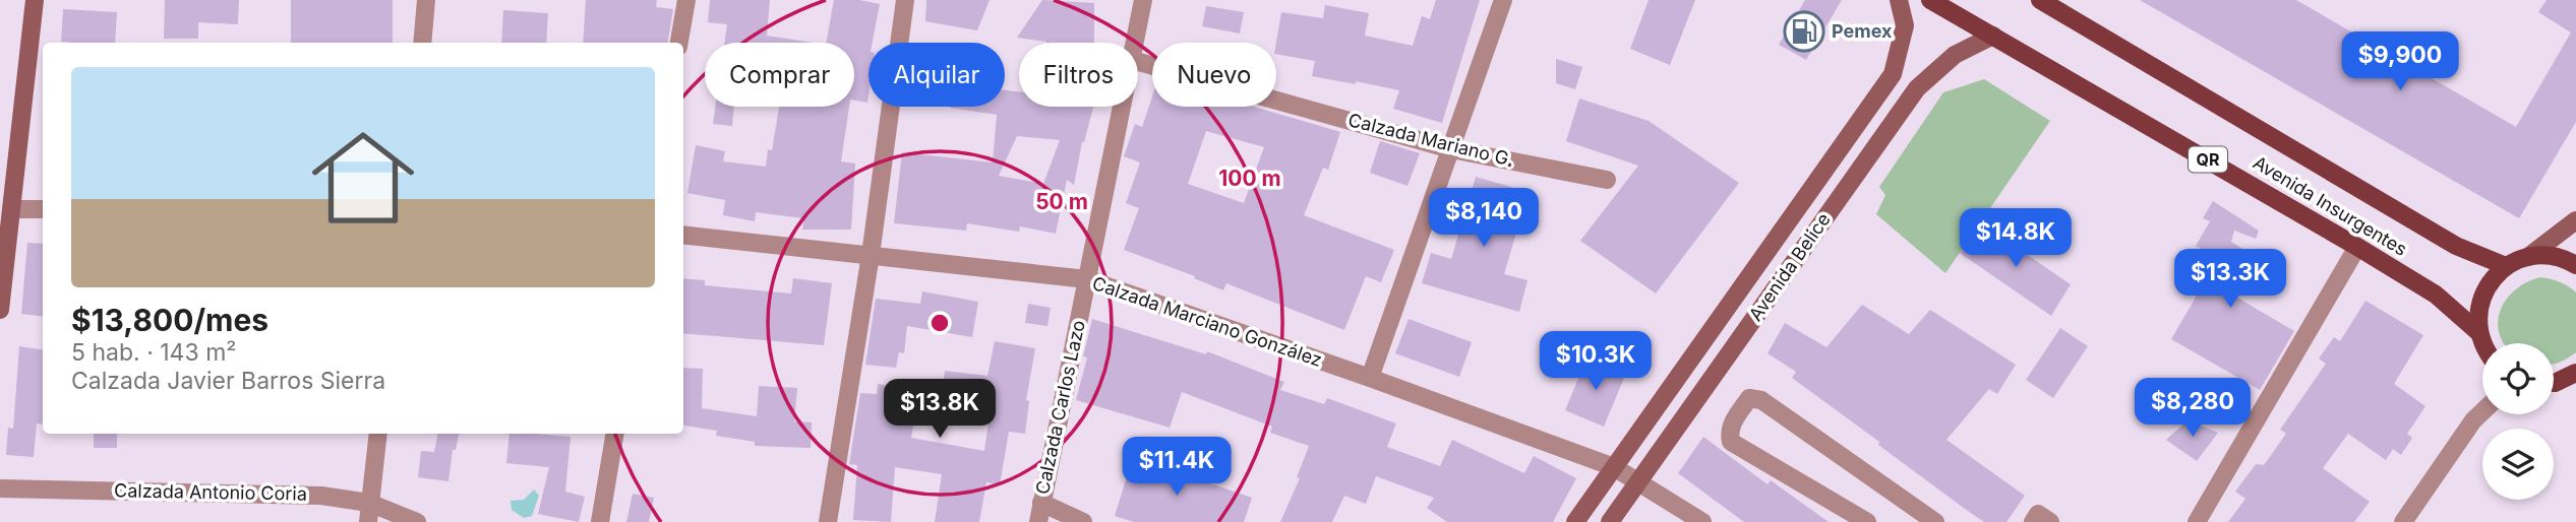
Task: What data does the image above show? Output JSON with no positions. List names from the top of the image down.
{
  "streets": {
    "main road": ["QR", "Avenida Insurgentes", "Avenida Belice"],
    "street": [
      "Calzada Mariano G.",
      "Calzada Marciano González",
      "Calzada Carlos Lazo",
      "Calzada Antonio Coria"
    ]
  },
  "crossings": [
    ["Avenida Insurgentes", "Avenida Belice"],
    ["Avenida Belice", "Calzada Marciano González"],
    ["Calzada Marciano González", "Calzada Carlos Lazo"]
  ],
  "places": {
    "fuel station": ["Pemex"]
  },
  "page": {
    "price": [
      "$9,900",
      "$8,140",
      "$14.8K",
      "$13.3K",
      "$10.3K",
      "$8,280",
      "$13.8K",
      "$11.4K"
    ],
    "chip": [
      "Comprar",
      "Alquilar",
      "Filtros",
      "Nuevo"
    ],
    "list": [
      {
        "name": "$13,800/mes",
        "note": "5 hab. · 143 m² · Calzada Javier Barros Sierra"
      }
    ]
  },
  "rings": ["100 m", "50 m"]
}
